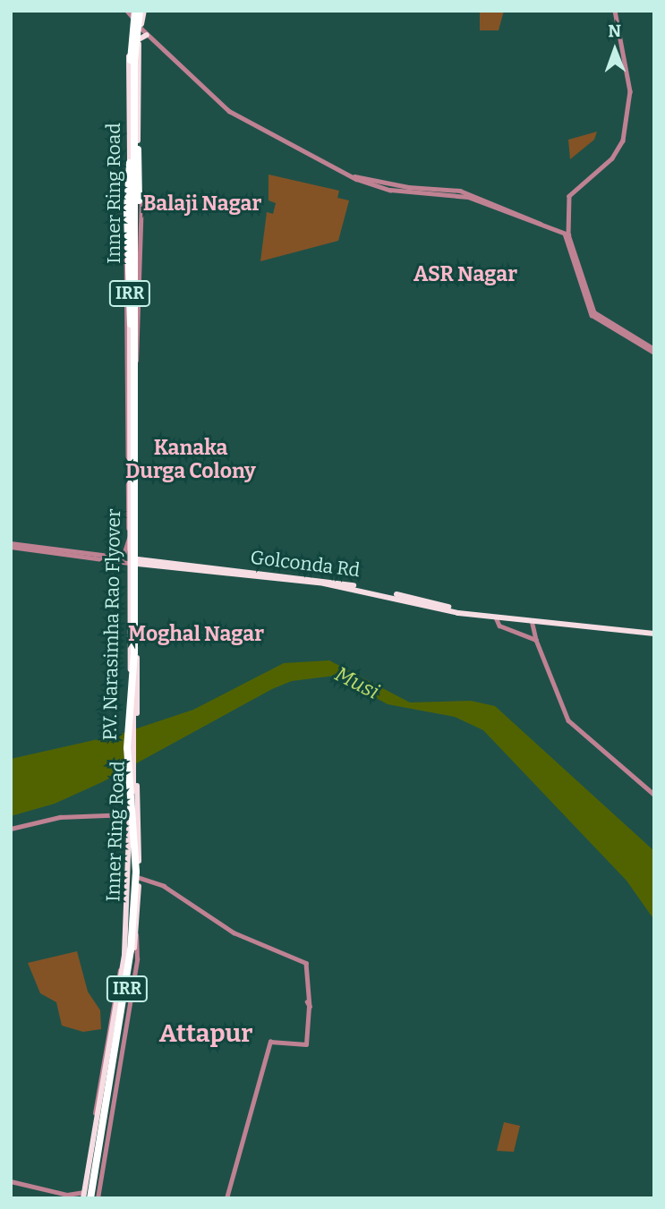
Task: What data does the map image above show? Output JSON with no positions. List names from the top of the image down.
{
  "streets": {
    "highway": ["P.V. Narasimha Rao Flyover"],
    "main road": ["Inner Ring Road", "IRR", "Golconda Rd"]
  },
  "crossings": [
    ["Inner Ring Road", "Golconda Rd"],
    ["Inner Ring Road", "P.V. Narasimha Rao Flyover"]
  ],
  "districts": [
    "Balaji Nagar",
    "ASR Nagar",
    "Kanaka Durga Colony",
    "Moghal Nagar",
    "Attapur"
  ],
  "water": ["Musi"],
  "north": "top"
}
